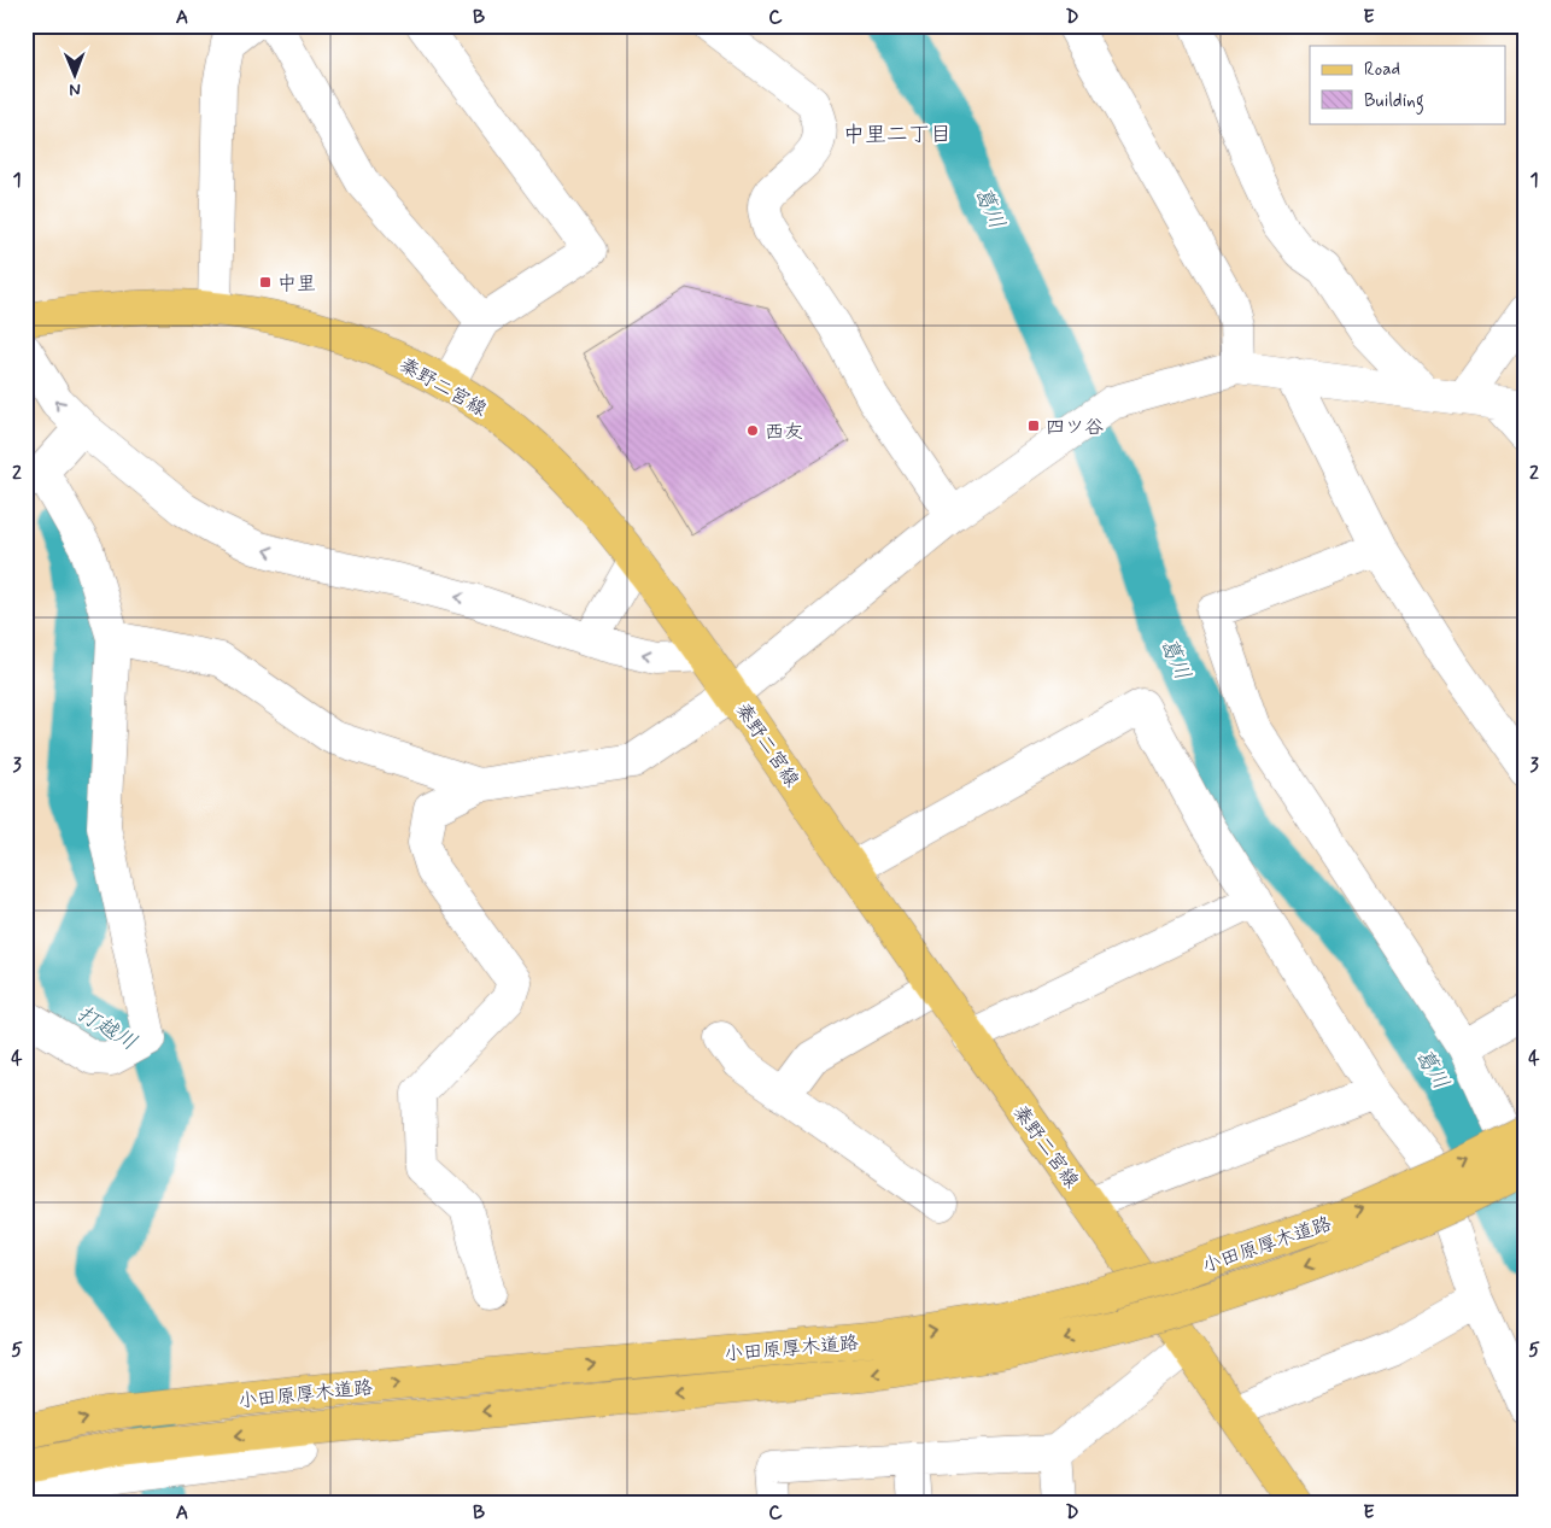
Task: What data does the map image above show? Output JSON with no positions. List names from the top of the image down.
{
  "streets": {
    "main road": ["秦野二宮線", "小田原厚木道路"]
  },
  "districts": ["中里二丁目"],
  "water": ["葛川", "打越川"],
  "places": {
    "transit": ["中里", "四ツ谷"],
    "other": ["西友"]
  },
  "legend": ["Road", "Building"],
  "north": "bottom",
  "grid": {
    "columns": [
      "A",
      "B",
      "C",
      "D",
      "E"
    ],
    "rows": [
      "1",
      "2",
      "3",
      "4",
      "5"
    ]
  }
}
